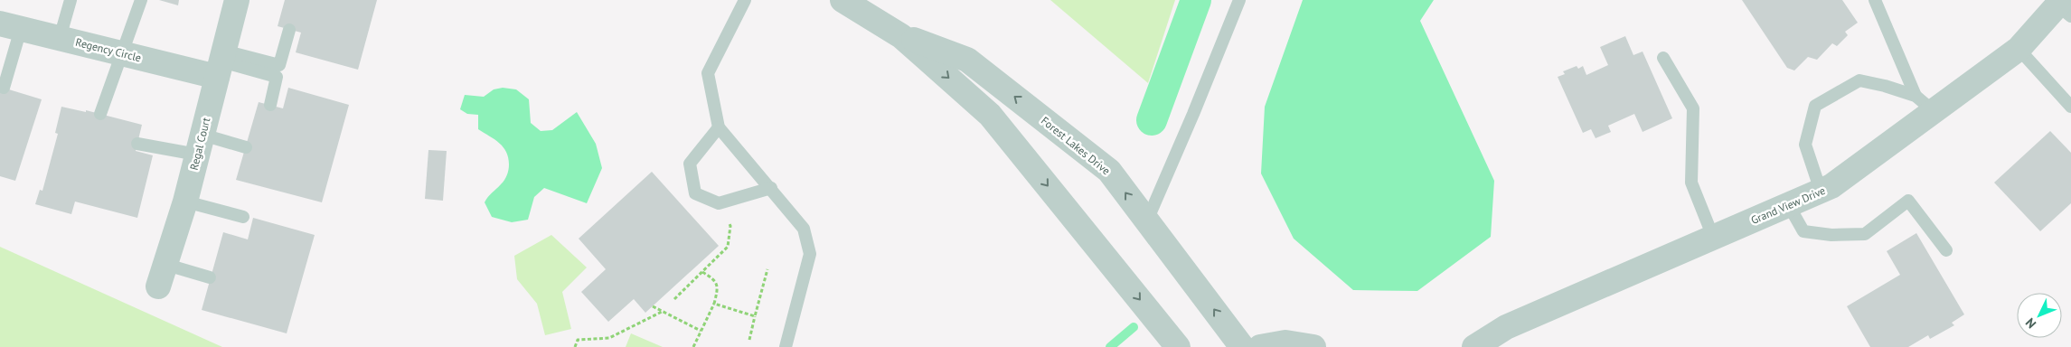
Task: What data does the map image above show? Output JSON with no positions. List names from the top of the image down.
{
  "streets": {
    "street": [
      "Regency Circle",
      "Regal Court",
      "Forest Lakes Drive",
      "Grand View Drive"
    ]
  },
  "crossings": [
    ["Regency Circle", "Regal Court"]
  ],
  "north": "bottom left"
}
